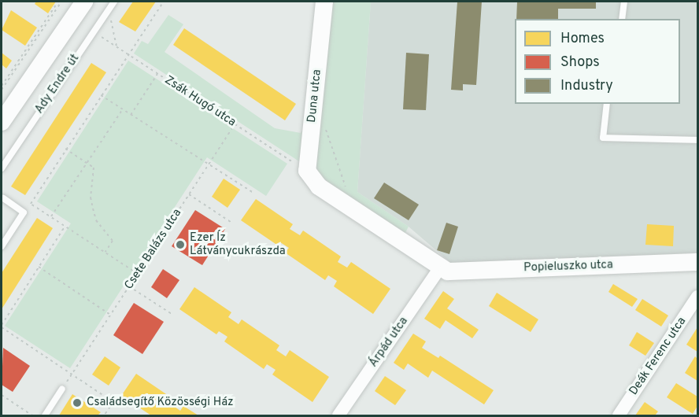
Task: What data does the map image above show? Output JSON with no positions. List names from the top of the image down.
{
  "streets": {
    "street": [
      "Ady Endre út",
      "Duna utca",
      "Popieluszko utca",
      "Árpád utca",
      "Deák Ferenc utca"
    ],
    "path": ["Zsák Hugó utca", "Csete Balázs utca"]
  },
  "crossings": [
    ["Ady Endre út", "Zsák Hugó utca"],
    ["Duna utca", "Zsák Hugó utca"],
    ["Zsák Hugó utca", "Csete Balázs utca"],
    ["Popieluszko utca", "Árpád utca"]
  ],
  "places": ["Ezer Íz Látványcukrászda", "Családsegítő Közösségi Ház"],
  "legend": ["Homes", "Shops", "Industry"]
}
